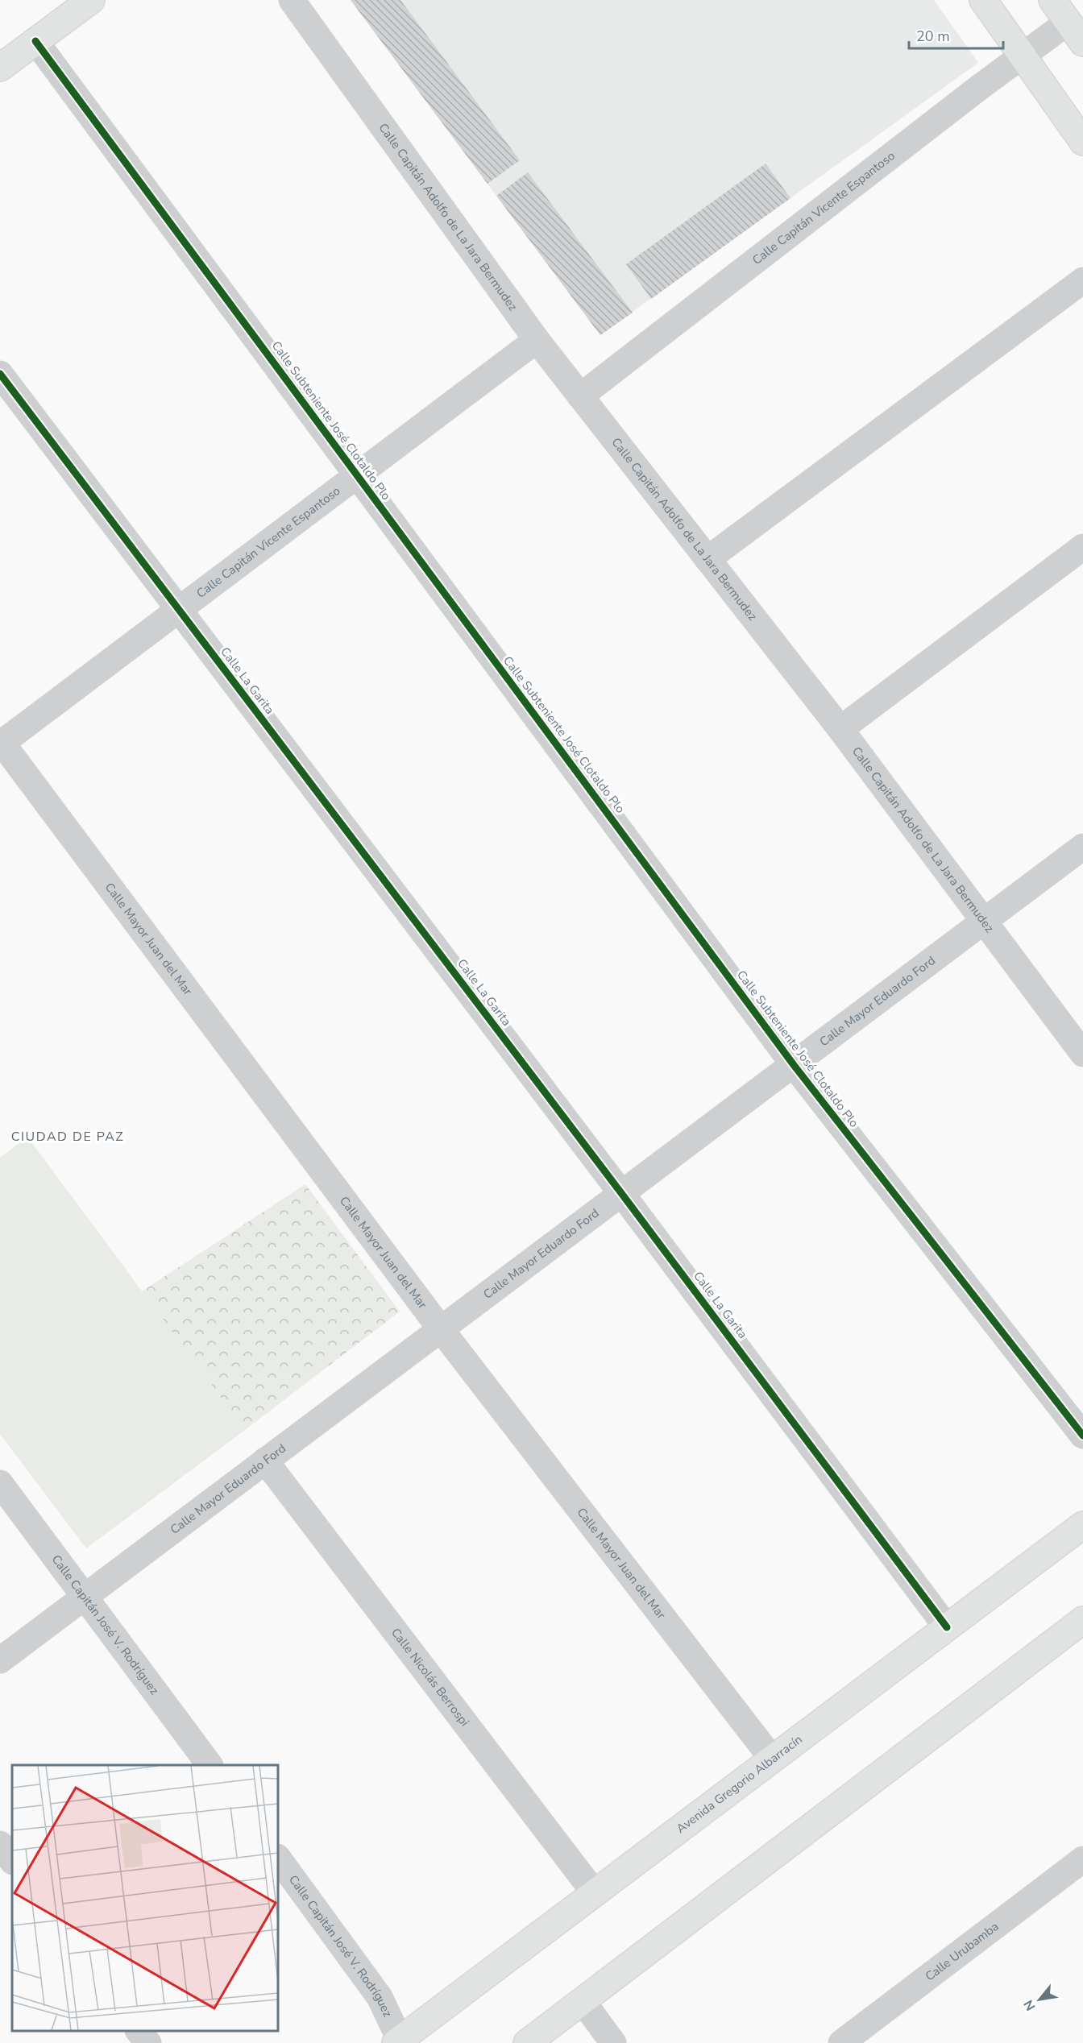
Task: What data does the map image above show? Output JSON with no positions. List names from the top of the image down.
{
  "streets": {
    "street": [
      "Calle Capitán Vicente Espantoso",
      "Calle Capitán Adolfo de La Jara Bermudez",
      "Calle Subteniente José Clotaldo Plo",
      "Calle La Garita",
      "Calle Mayor Juan del Mar",
      "Calle Mayor Eduardo Ford",
      "Calle Capitán José V. Rodríguez",
      "Calle Nicolás Berrospi",
      "Avenida Gregorio Albarracín",
      "Calle Urubamba"
    ]
  },
  "crossings": [
    ["Calle Capitán Vicente Espantoso", "Calle Capitán Adolfo de La Jara Bermudez"],
    ["Calle Capitán Vicente Espantoso", "Calle Subteniente José Clotaldo Plo"],
    ["Calle Capitán Vicente Espantoso", "Calle La Garita"],
    ["Calle Capitán Vicente Espantoso", "Calle Mayor Juan del Mar"],
    ["Calle Capitán Adolfo de La Jara Bermudez", "Calle Mayor Eduardo Ford"],
    ["Calle Subteniente José Clotaldo Plo", "Calle Mayor Eduardo Ford"],
    ["Calle La Garita", "Calle Mayor Eduardo Ford"],
    ["Calle La Garita", "Avenida Gregorio Albarracín"],
    ["Calle Mayor Juan del Mar", "Calle Mayor Eduardo Ford"],
    ["Calle Mayor Juan del Mar", "Avenida Gregorio Albarracín"],
    ["Calle Mayor Eduardo Ford", "Calle Capitán José V. Rodríguez"],
    ["Calle Mayor Eduardo Ford", "Calle Nicolás Berrospi"],
    ["Calle Capitán José V. Rodríguez", "Avenida Gregorio Albarracín"],
    ["Calle Nicolás Berrospi", "Avenida Gregorio Albarracín"]
  ],
  "districts": ["CIUDAD DE PAZ"],
  "scale_bar": "20 m",
  "north": "bottom left"
}
